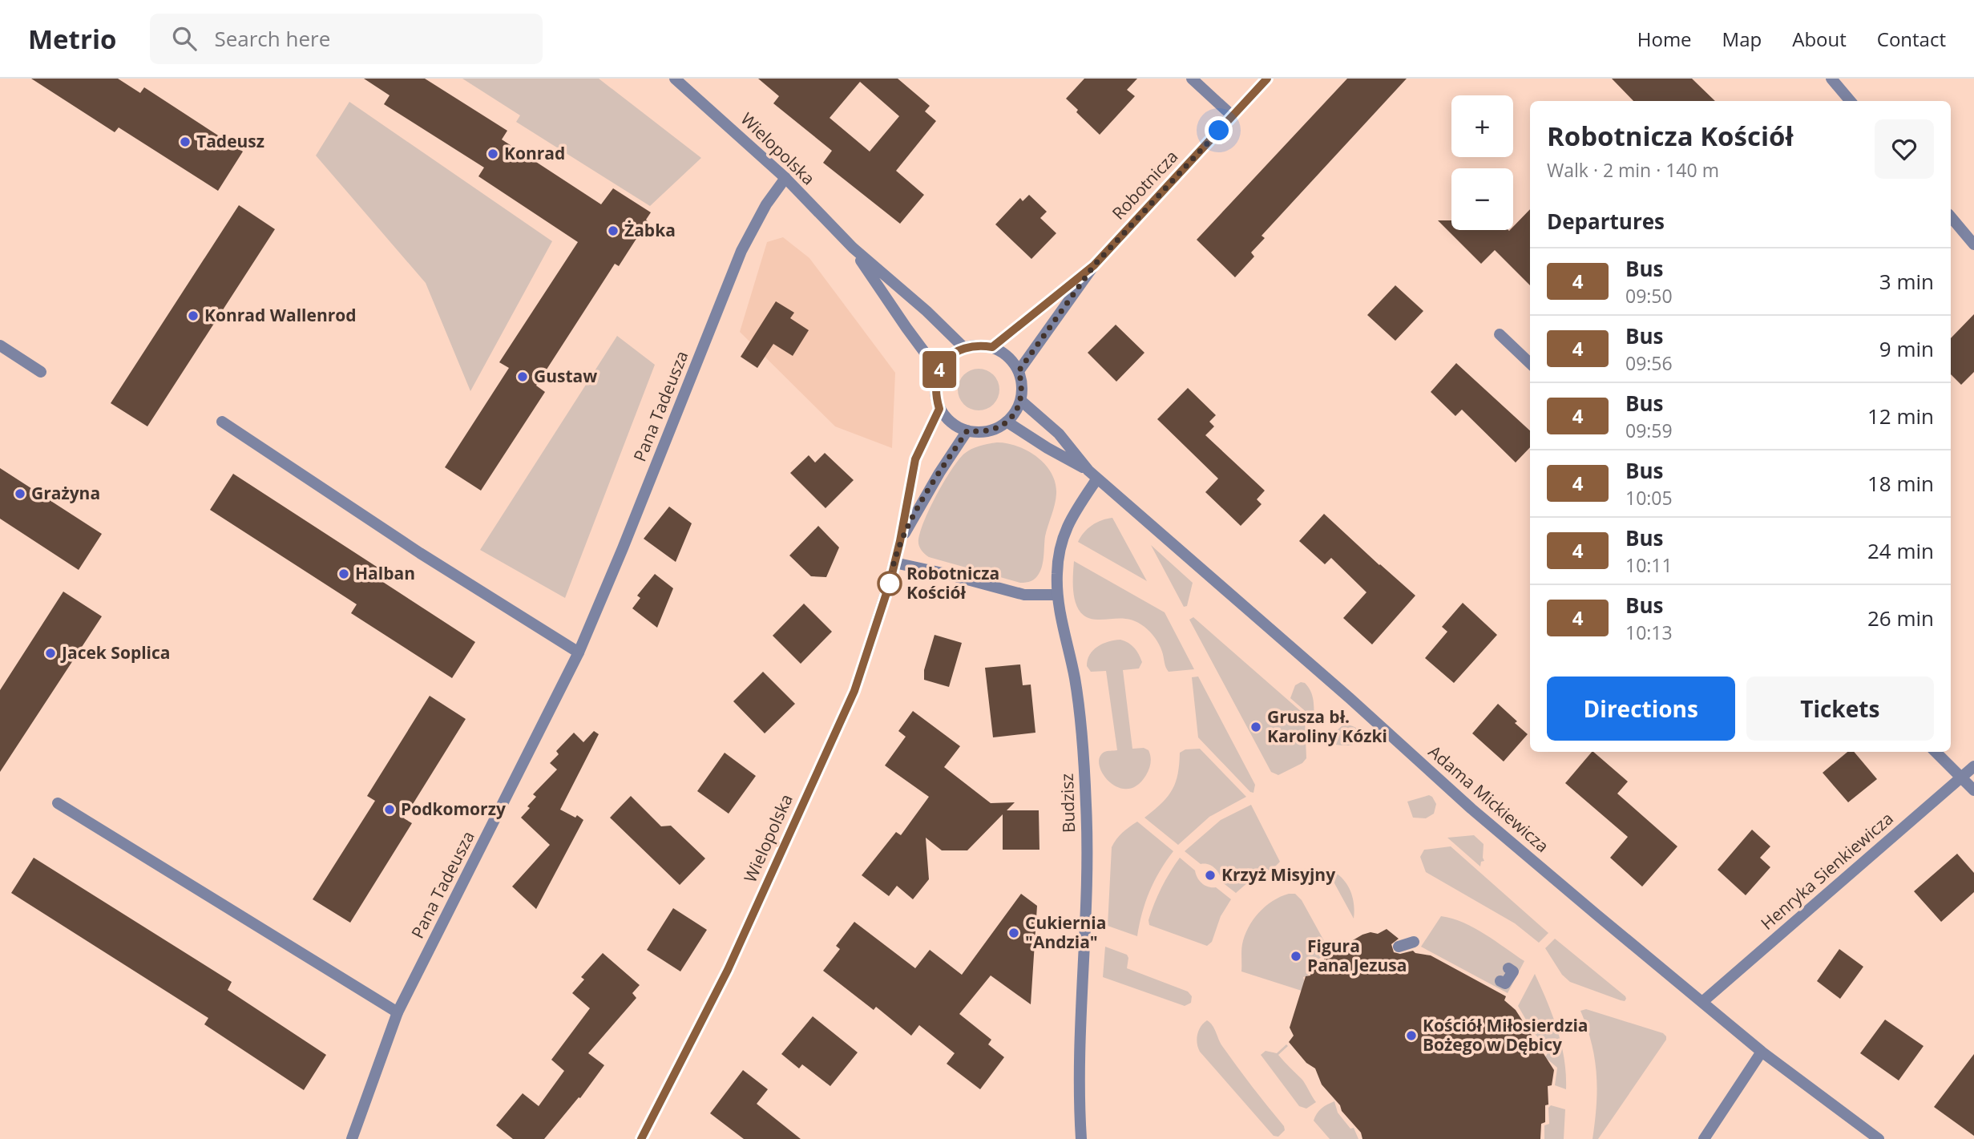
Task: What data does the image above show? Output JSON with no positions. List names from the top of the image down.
{
  "streets": {
    "street": [
      "Wielopolska",
      "Robotnicza",
      "Pana Tadeusza",
      "Adama Mickiewicza",
      "Budzisz",
      "Henryka Sienkiewicza"
    ]
  },
  "crossings": [
    ["Wielopolska", "Robotnicza"],
    ["Wielopolska", "Pana Tadeusza"],
    ["Wielopolska", "Adama Mickiewicza"],
    ["Robotnicza", "Adama Mickiewicza"],
    ["Adama Mickiewicza", "Budzisz"],
    ["Adama Mickiewicza", "Henryka Sienkiewicza"]
  ],
  "places": [
    "Tadeusz",
    "Konrad",
    "Żabka",
    "Konrad Wallenrod",
    "Gustaw",
    "Grażyna",
    "Halban",
    "Robotnicza Kościół",
    "Jacek Soplica",
    "Grusza bł. Karoliny Kózki",
    "Podkomorzy",
    "Krzyż Misyjny",
    "Cukiernia \"Andzia\"",
    "Figura Pana Jezusa",
    "Kościół Miłosierdzia Bożego w Dębicy"
  ],
  "lines": ["bus line 4"],
  "page": {
    "header": "Metrio",
    "search": "Search here",
    "nav": [
      "Home",
      "Map",
      "About",
      "Contact"
    ],
    "on_map": "4",
    "map_buttons": ["+", "−"],
    "heading": [
      ["Robotnicza Kościół", "Walk · 2 min · 140 m"],
      "Departures"
    ],
    "list": [
      {
        "mark": "4",
        "name": "Bus",
        "note": "09:50",
        "value": "3 min"
      },
      {
        "mark": "4",
        "name": "Bus",
        "note": "09:56",
        "value": "9 min"
      },
      {
        "mark": "4",
        "name": "Bus",
        "note": "09:59",
        "value": "12 min"
      },
      {
        "mark": "4",
        "name": "Bus",
        "note": "10:05",
        "value": "18 min"
      },
      {
        "mark": "4",
        "name": "Bus",
        "note": "10:11",
        "value": "24 min"
      },
      {
        "mark": "4",
        "name": "Bus",
        "note": "10:13",
        "value": "26 min"
      }
    ],
    "buttons": ["Directions", "Tickets"]
  }
}
